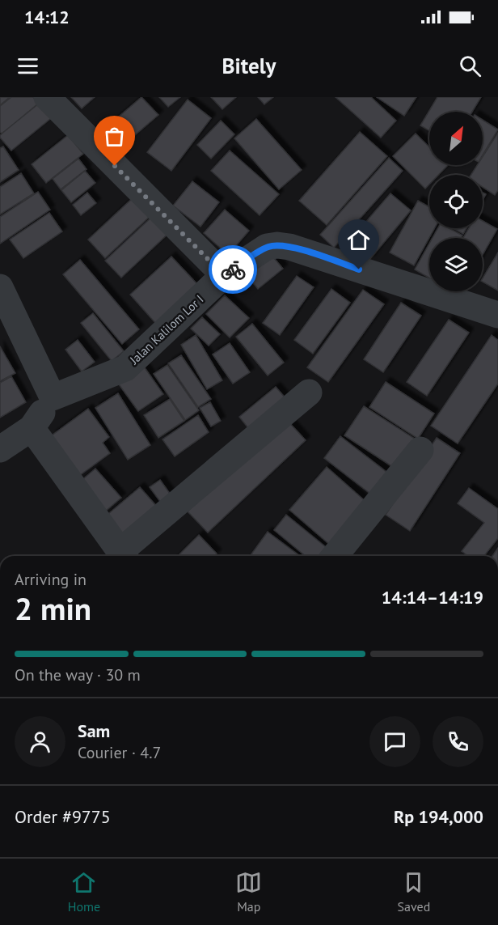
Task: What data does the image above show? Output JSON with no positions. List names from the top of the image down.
{
  "streets": {
    "street": ["Jalan Kalilom Lor I"]
  },
  "north": "top right",
  "page": {
    "status": "14:12",
    "header": "Bitely",
    "heading": ["2 min", "Arriving in", "14:14–14:19"],
    "panel": [
      "Sam",
      "Courier · 4.7",
      "Order #9775",
      "Rp 194,000"
    ],
    "bar": "On the way · 30 m",
    "tabs": ["Home", "Map", "Saved"]
  }
}
